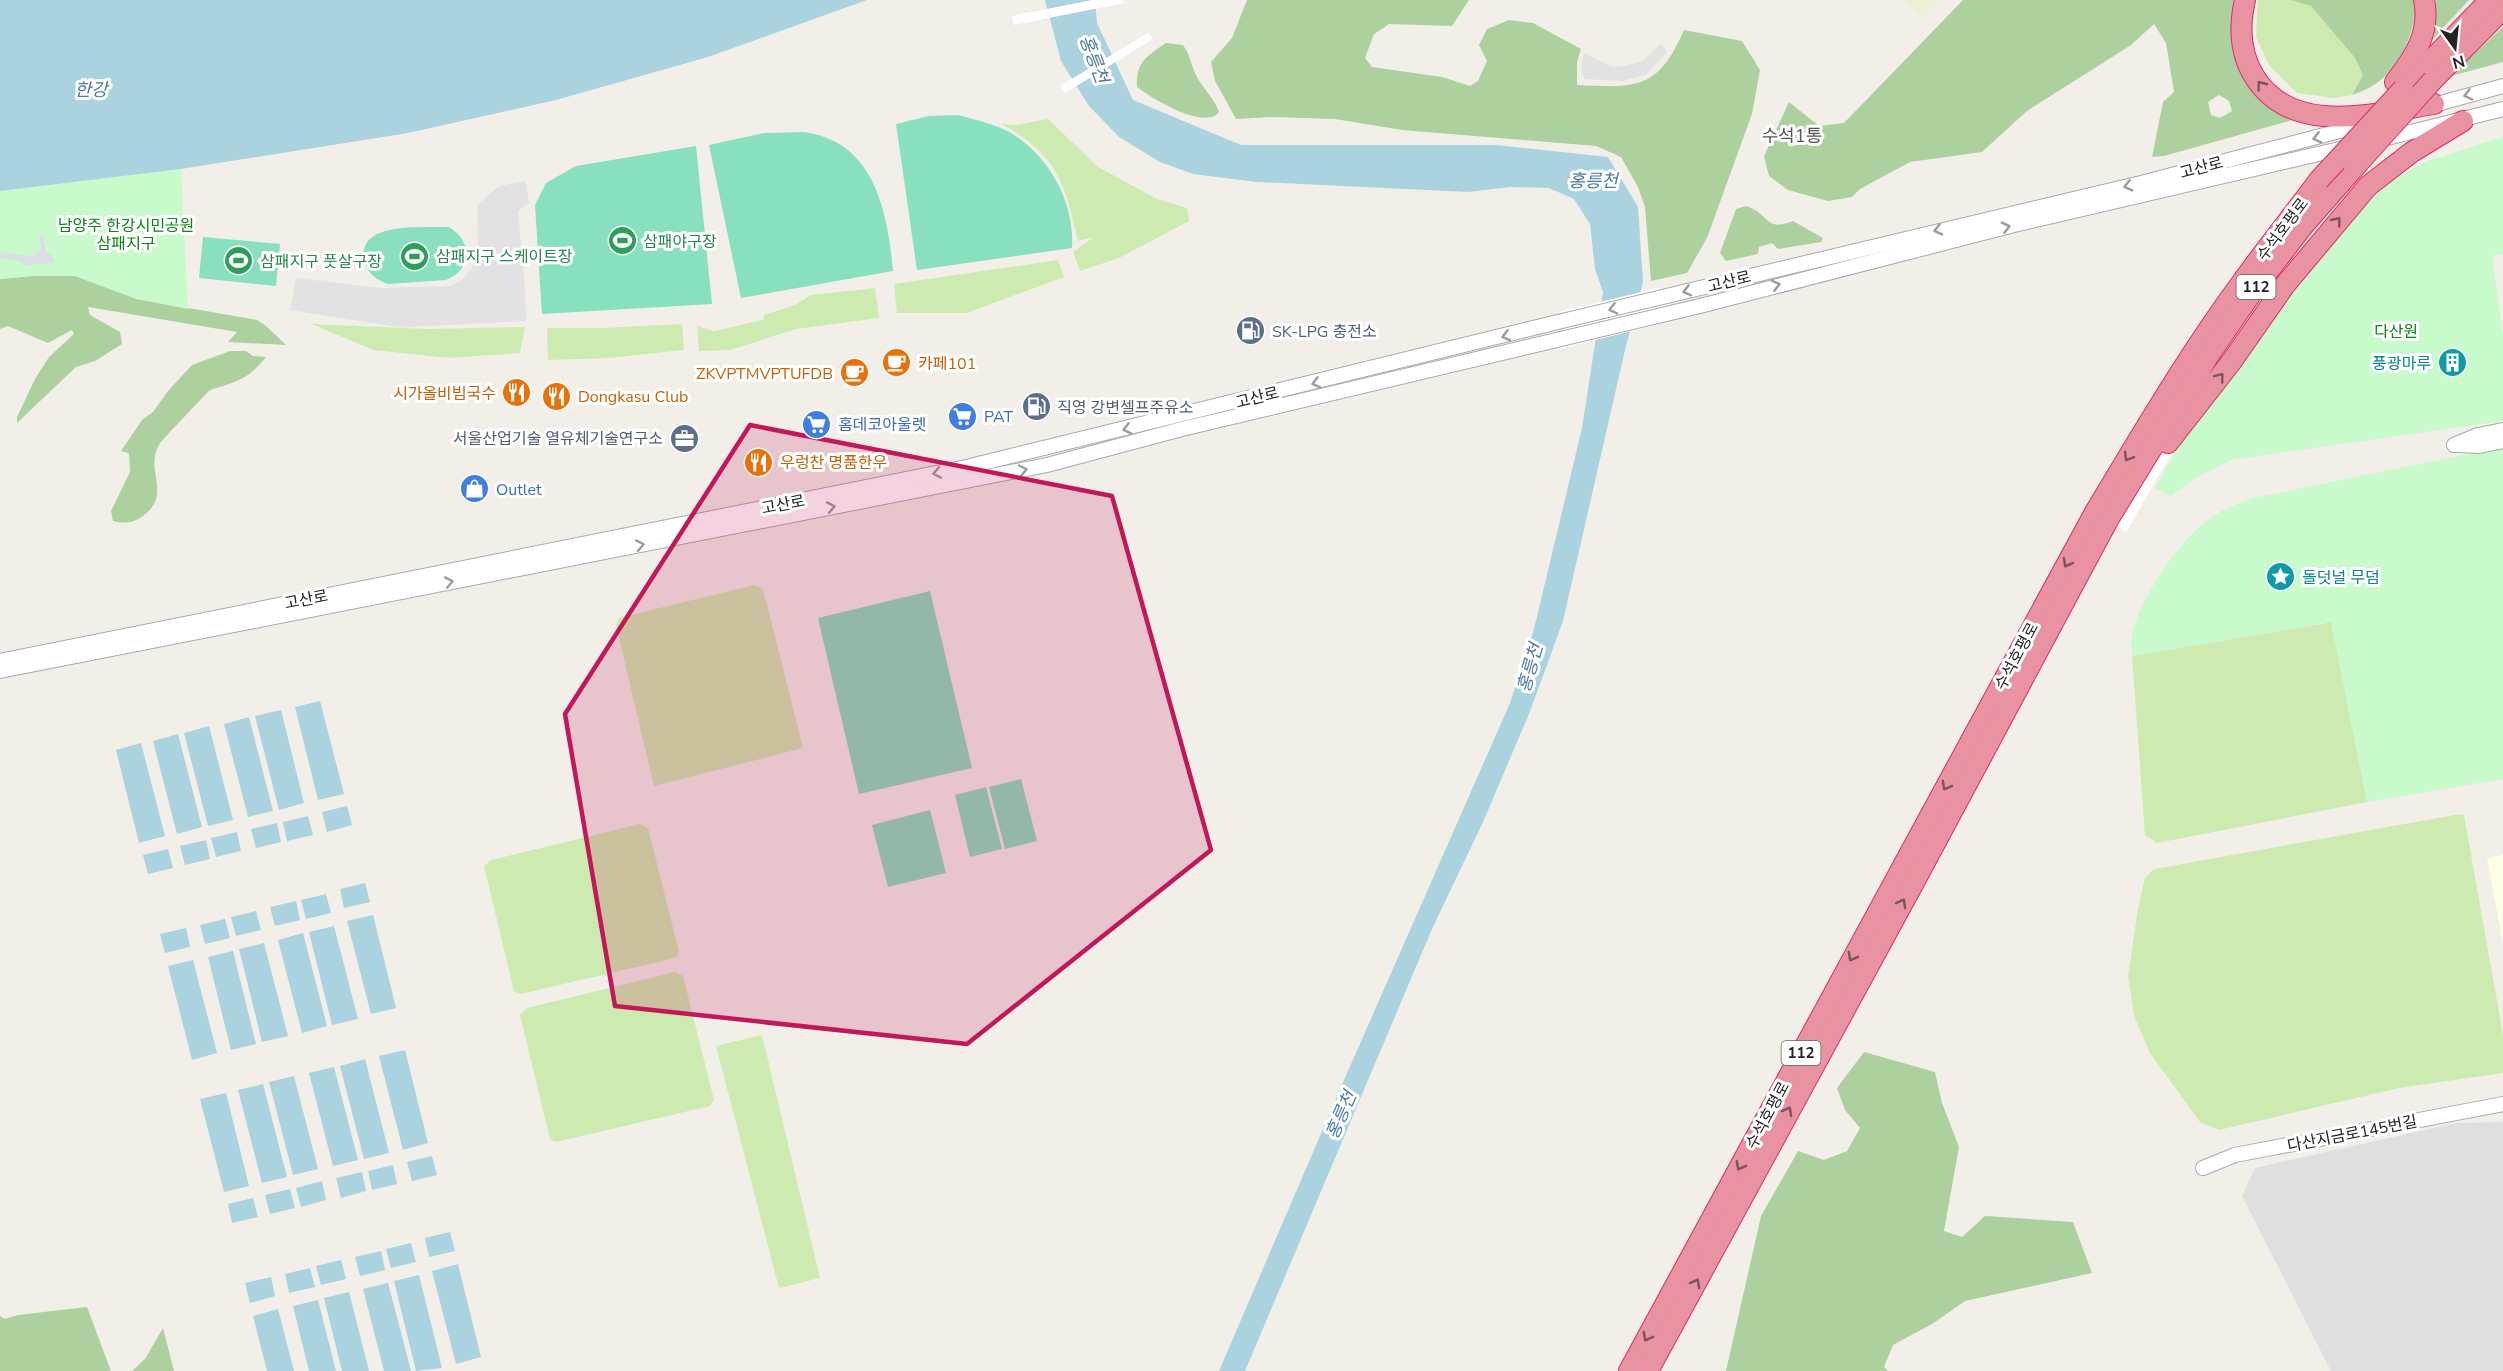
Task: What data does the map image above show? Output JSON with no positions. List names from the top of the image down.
{
  "streets": {
    "highway": ["수석호평로", "112"],
    "street": ["고산로", "다산지금로145번길"]
  },
  "districts": ["수석1통"],
  "water": ["홍릉천", "한강"],
  "parks": ["남양주 한강시민공원 삼패지구", "다산원"],
  "places": {
    "sports": ["삼패야구장", "삼패지구 스케이트장", "삼패지구 풋살구장"],
    "fuel station": ["SK-LPG 충전소", "직영 강변셀프주유소"],
    "cafe": ["카페101", "ZKVPTMVPTUFDB"],
    "building": ["풍광마루"],
    "restaurant": ["시가올비빔국수", "Dongkasu Club", "우렁찬 명품한우"],
    "supermarket": ["PAT", "홈데코아울렛"],
    "office": ["서울산업기술 열유체기술연구소"],
    "shop": ["Outlet"],
    "place": ["돌덧널 무덤"]
  },
  "north": "bottom"
}
